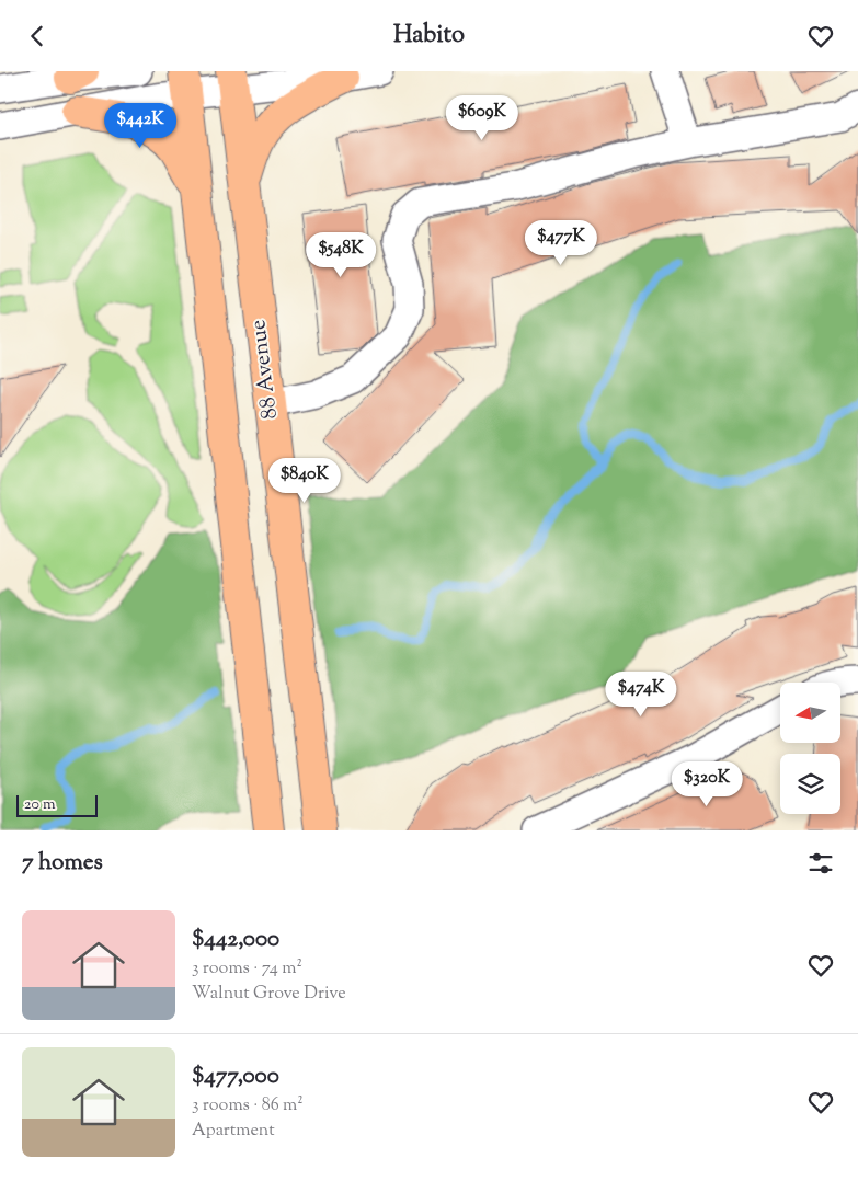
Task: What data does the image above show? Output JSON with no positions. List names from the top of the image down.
{
  "streets": {
    "main road": ["88 Avenue"]
  },
  "scale_bar": "20 m",
  "north": "left",
  "page": {
    "header": "Habito",
    "price": [
      "$609K",
      "$442K",
      "$477K",
      "$548K",
      "$840K",
      "$474K",
      "$320K"
    ],
    "scale": "20 m",
    "heading": "7 homes",
    "list": [
      {
        "name": "$442,000",
        "note": "3 rooms · 74 m² · Walnut Grove Drive"
      },
      {
        "name": "$477,000",
        "note": "3 rooms · 86 m² · Apartment"
      }
    ]
  }
}
